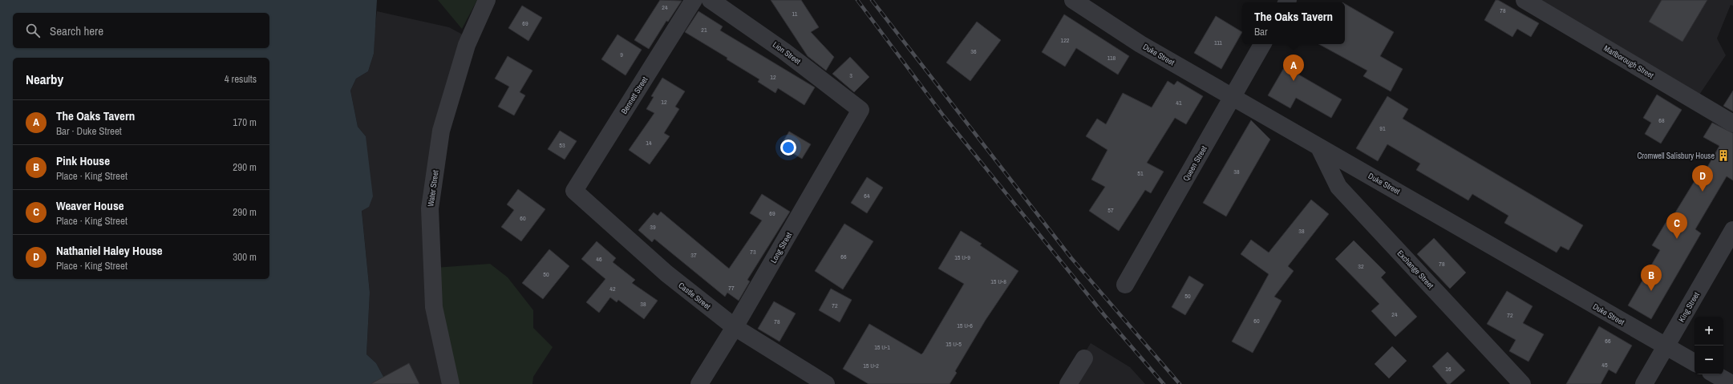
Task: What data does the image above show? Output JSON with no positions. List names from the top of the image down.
{
  "streets": {
    "street": [
      "Lion Street",
      "Duke Street",
      "Marlborough Street",
      "Bennett Street",
      "Queen Street",
      "Water Street",
      "Long Street",
      "Exchange Street",
      "Castle Street",
      "King Street"
    ]
  },
  "crossings": [
    ["Lion Street", "Long Street"],
    ["Duke Street", "Queen Street"],
    ["Duke Street", "Exchange Street"],
    ["Duke Street", "King Street"],
    ["Bennett Street", "Castle Street"],
    ["Long Street", "Castle Street"]
  ],
  "places": {
    "building": ["Cromwell Salisbury House"]
  },
  "house_numbers": [
    "24",
    "78",
    "11",
    "69",
    "21",
    "122",
    "111",
    "36",
    "9",
    "118",
    "3",
    "12",
    "12",
    "41",
    "68",
    "91",
    "14",
    "53",
    "38",
    "51",
    "64",
    "57",
    "69",
    "60",
    "39",
    "38",
    "73",
    "37",
    "66",
    "15 U-9",
    "46",
    "78",
    "32",
    "50",
    "15 U-8",
    "77",
    "42",
    "50",
    "38",
    "72",
    "24",
    "72",
    "60",
    "78",
    "15 U-6",
    "66",
    "15 U-5",
    "15 U-1",
    "45",
    "15 U-2",
    "16"
  ],
  "page": {
    "popup": ["The Oaks Tavern", "Bar"],
    "search": "Search here",
    "pins": [
      "A",
      "D",
      "C",
      "B"
    ],
    "heading": ["Nearby", "4 results"],
    "list": [
      {
        "mark": "A",
        "name": "The Oaks Tavern",
        "note": "Bar · Duke Street",
        "value": "170 m"
      },
      {
        "mark": "B",
        "name": "Pink House",
        "note": "Place · King Street",
        "value": "290 m"
      },
      {
        "mark": "C",
        "name": "Weaver House",
        "note": "Place · King Street",
        "value": "290 m"
      },
      {
        "mark": "D",
        "name": "Nathaniel Haley House",
        "note": "Place · King Street",
        "value": "300 m"
      }
    ],
    "map_buttons": ["+", "−"]
  }
}
